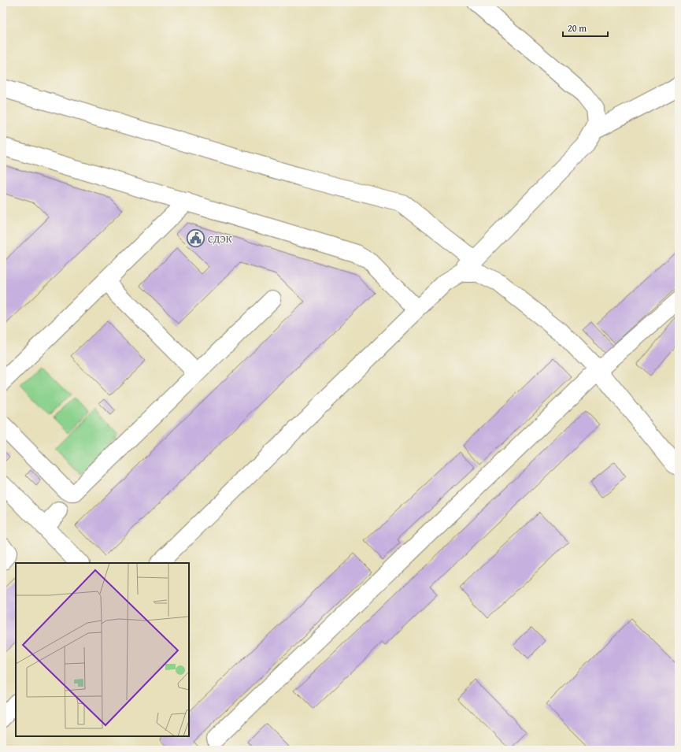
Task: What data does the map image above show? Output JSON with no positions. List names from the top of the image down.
{
  "places": {
    "public building": ["СДЭК"]
  },
  "scale_bar": "20 m"
}
